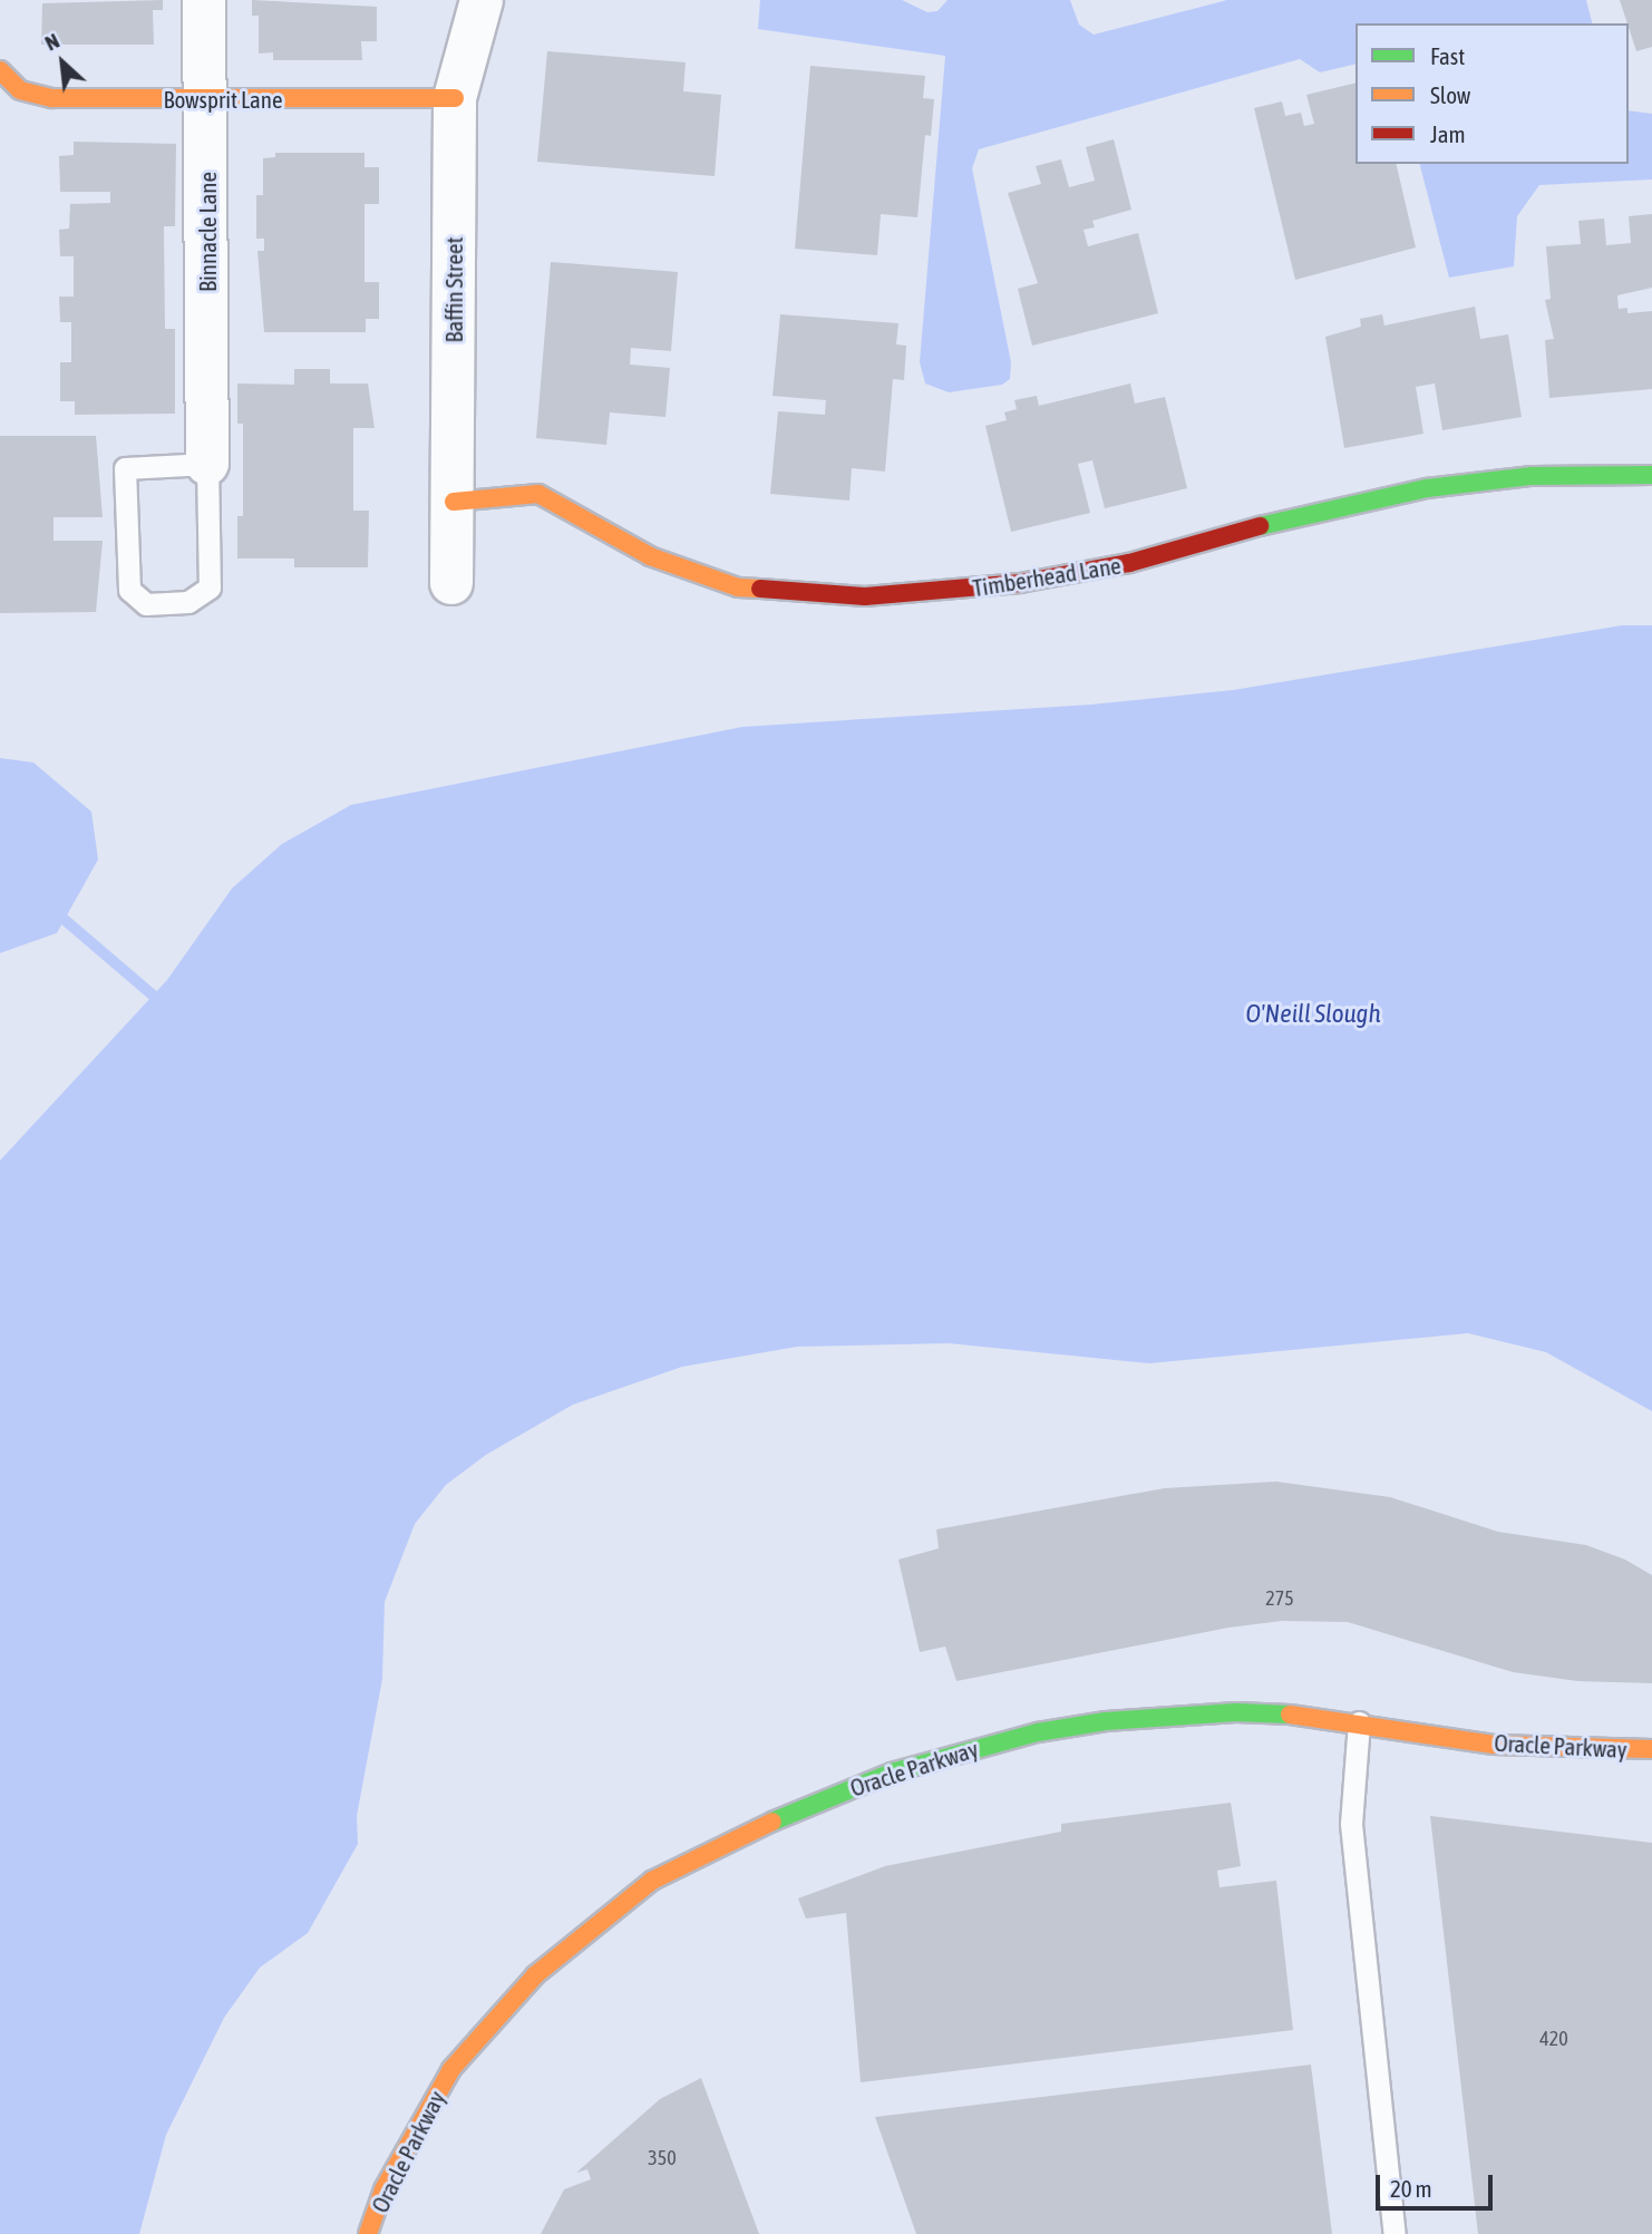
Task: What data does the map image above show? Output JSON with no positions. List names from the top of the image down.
{
  "streets": {
    "street": [
      "Bowsprit Lane",
      "Binnacle Lane",
      "Baffin Street",
      "Timberhead Lane",
      "Oracle Parkway"
    ]
  },
  "crossings": [
    ["Bowsprit Lane", "Binnacle Lane"],
    ["Bowsprit Lane", "Baffin Street"],
    ["Baffin Street", "Timberhead Lane"]
  ],
  "water": ["O'Neill Slough"],
  "house_numbers": ["275", "420", "350"],
  "legend": ["Fast", "Slow", "Jam"],
  "scale_bar": "20 m",
  "north": "top left"
}
